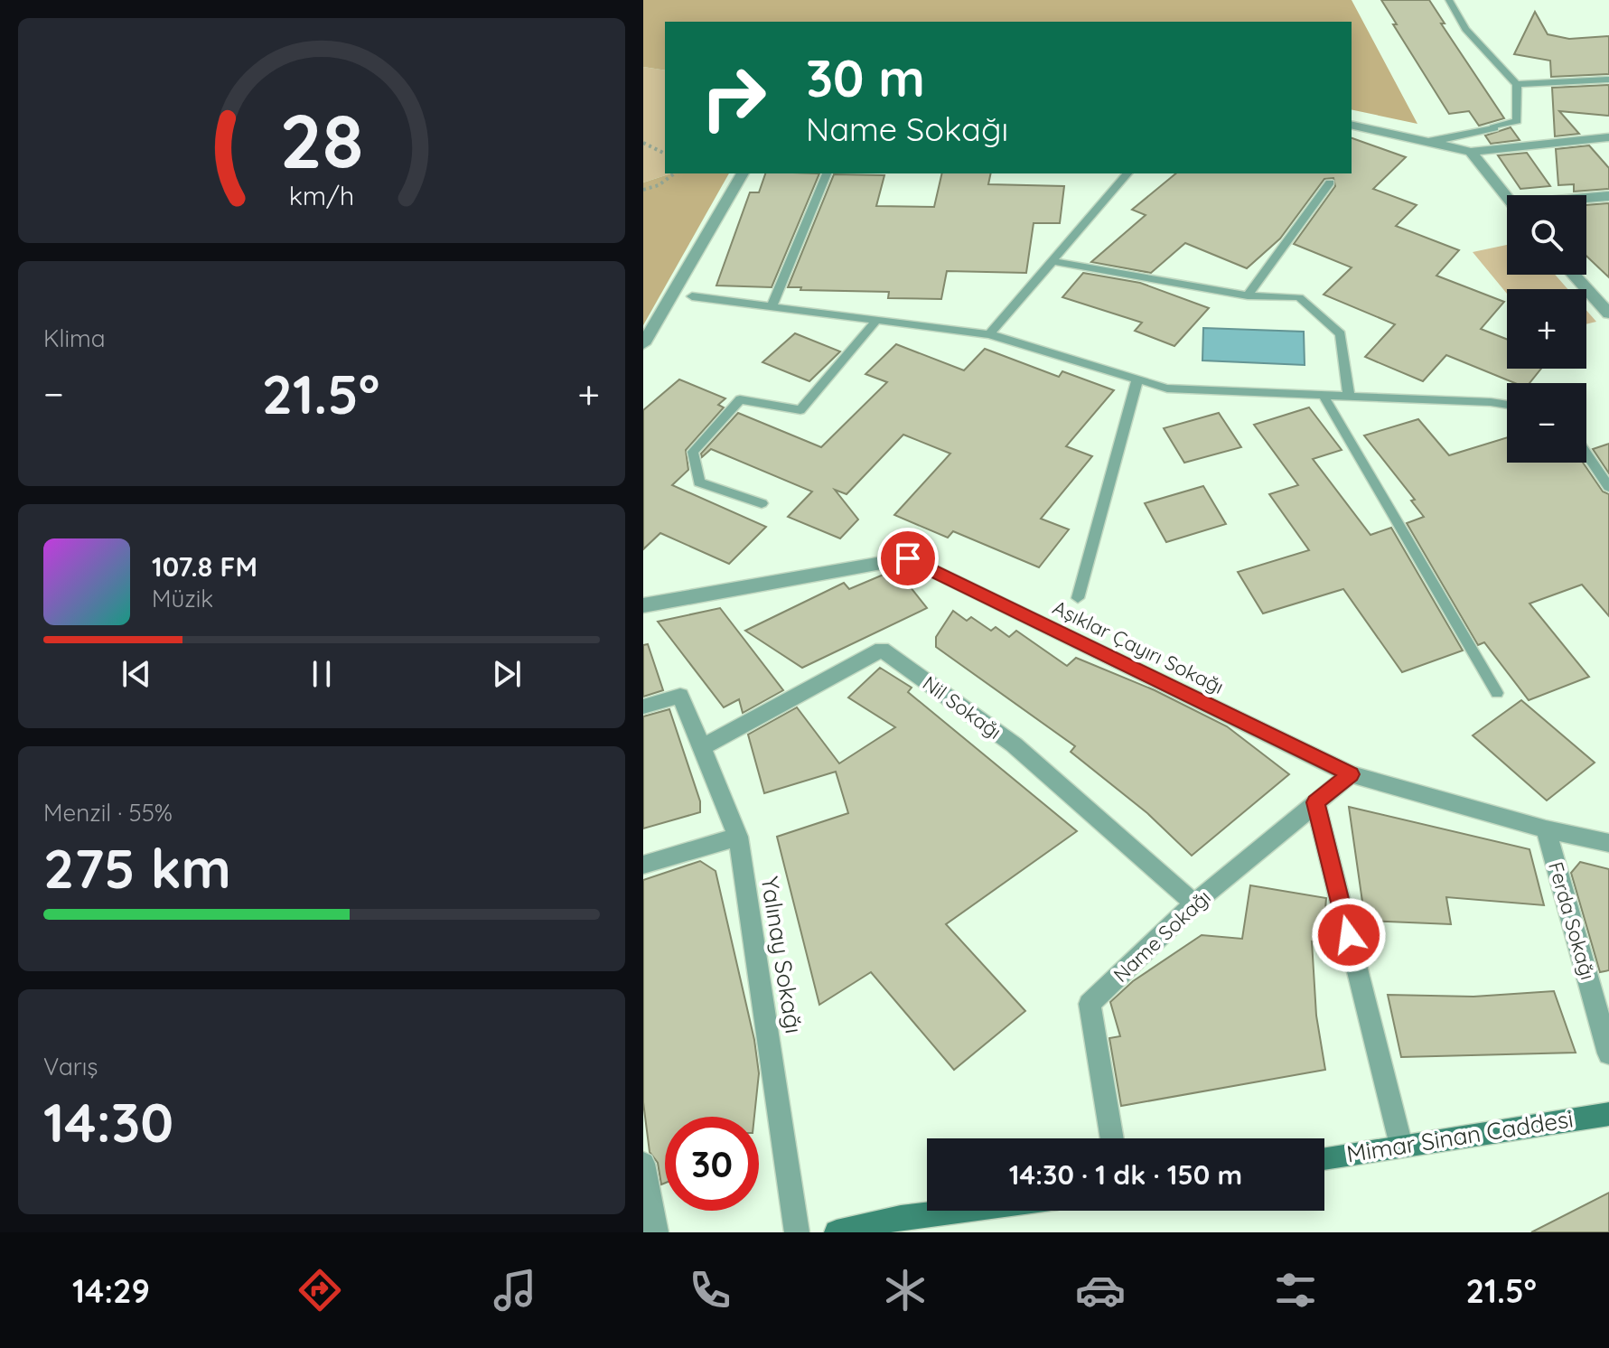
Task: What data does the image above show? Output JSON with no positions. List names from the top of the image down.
{
  "streets": {
    "main road": ["Mimar Sinan Caddesi"],
    "street": [
      "Aşıklar Çayırı Sokağı",
      "Nil Sokağı",
      "Ferda Sokağı",
      "Name Sokağı",
      "Yalınay Sokağı"
    ]
  },
  "crossings": [
    ["Aşıklar Çayırı Sokağı", "Ferda Sokağı"],
    ["Aşıklar Çayırı Sokağı", "Name Sokağı"],
    ["Nil Sokağı", "Name Sokağı"],
    ["Nil Sokağı", "Yalınay Sokağı"]
  ],
  "page": {
    "turn": ["30 m", "Name Sokağı"],
    "map_buttons": ["+", "−"],
    "tile": [
      "Klima",
      ["Menzil · 55%", "275 km"],
      ["Varış", "14:30"]
    ],
    "heat": ["−", "21.5°", "+"],
    "song": ["107.8 FM", "Müzik"],
    "limit": "30",
    "trip": "14:30 · 1 dk · 150 m",
    "tabs": ["14:29", "21.5°"],
    "gauge": ["28", "km/h"]
  }
}
